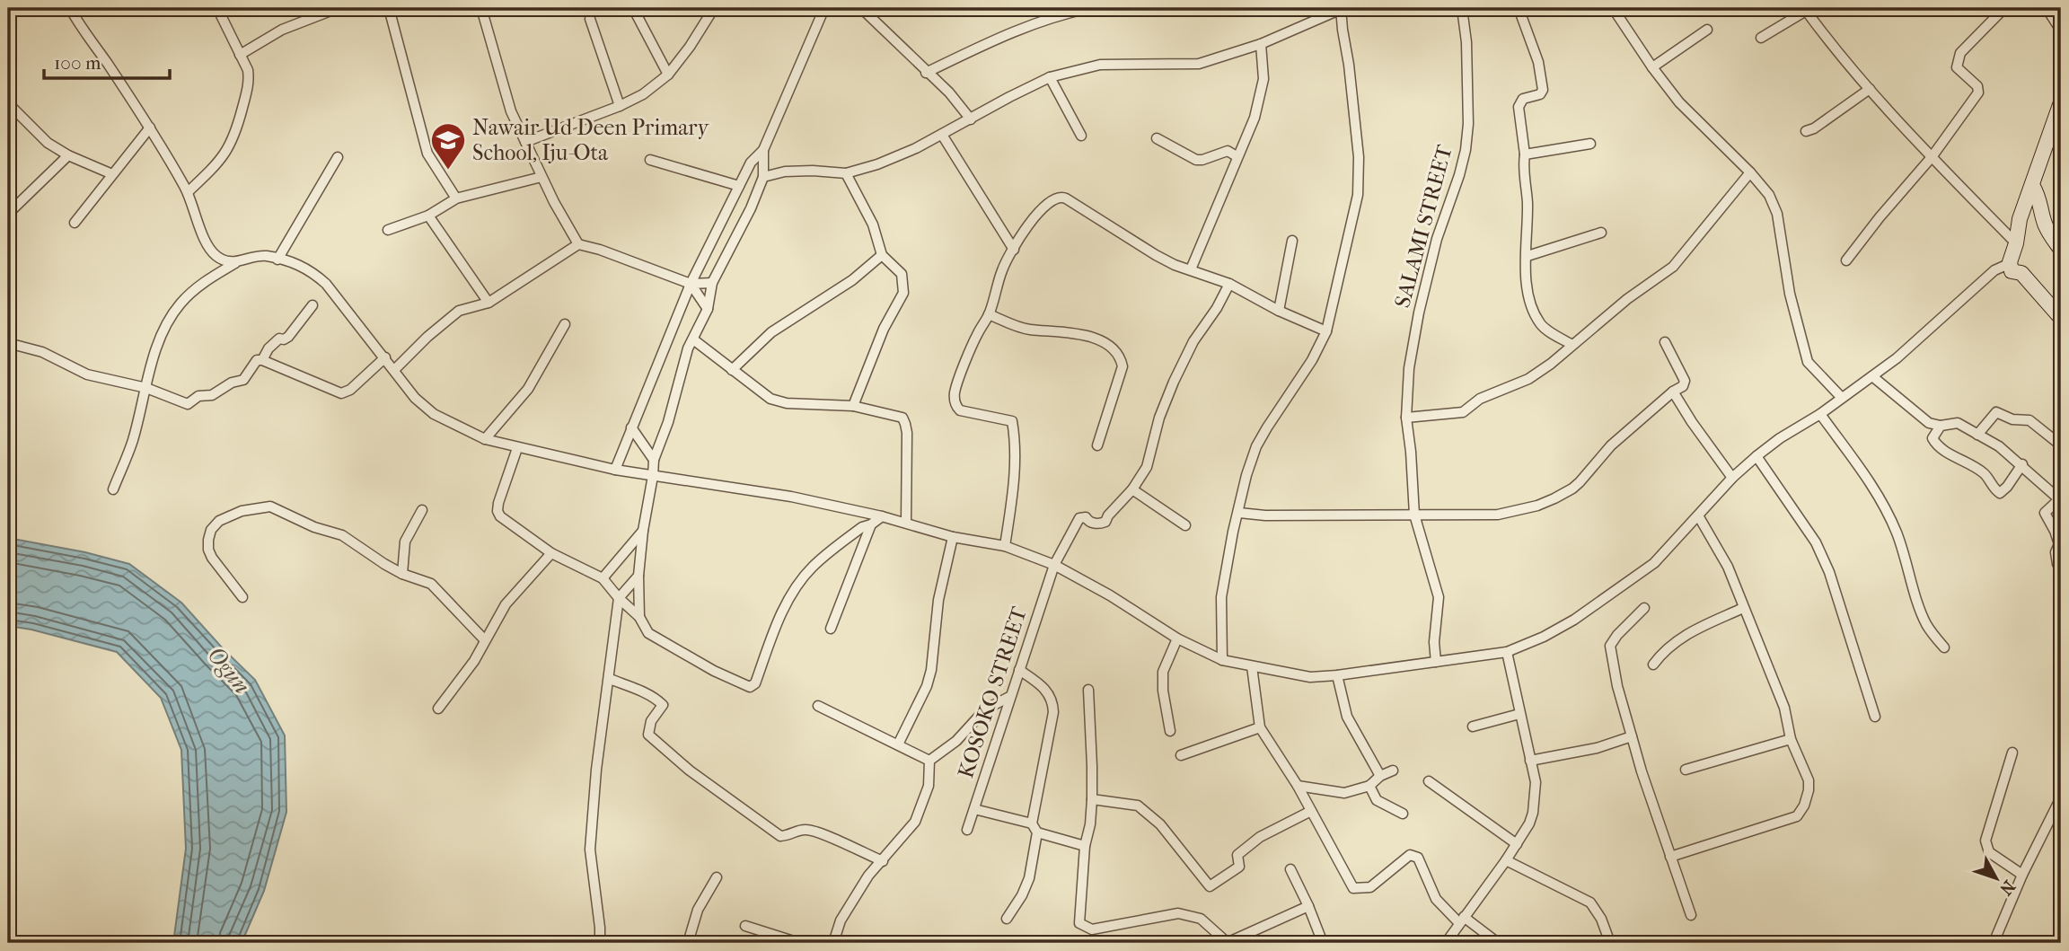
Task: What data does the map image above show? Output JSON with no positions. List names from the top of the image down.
{
  "streets": {
    "street": ["SALAMI STREET", "KOSOKO STREET"]
  },
  "water": ["Ogun"],
  "places": {
    "school or university": ["Nawair Ud Deen Primary School, Iju-Ota"]
  },
  "scale_bar": "100 m",
  "north": "bottom right"
}
